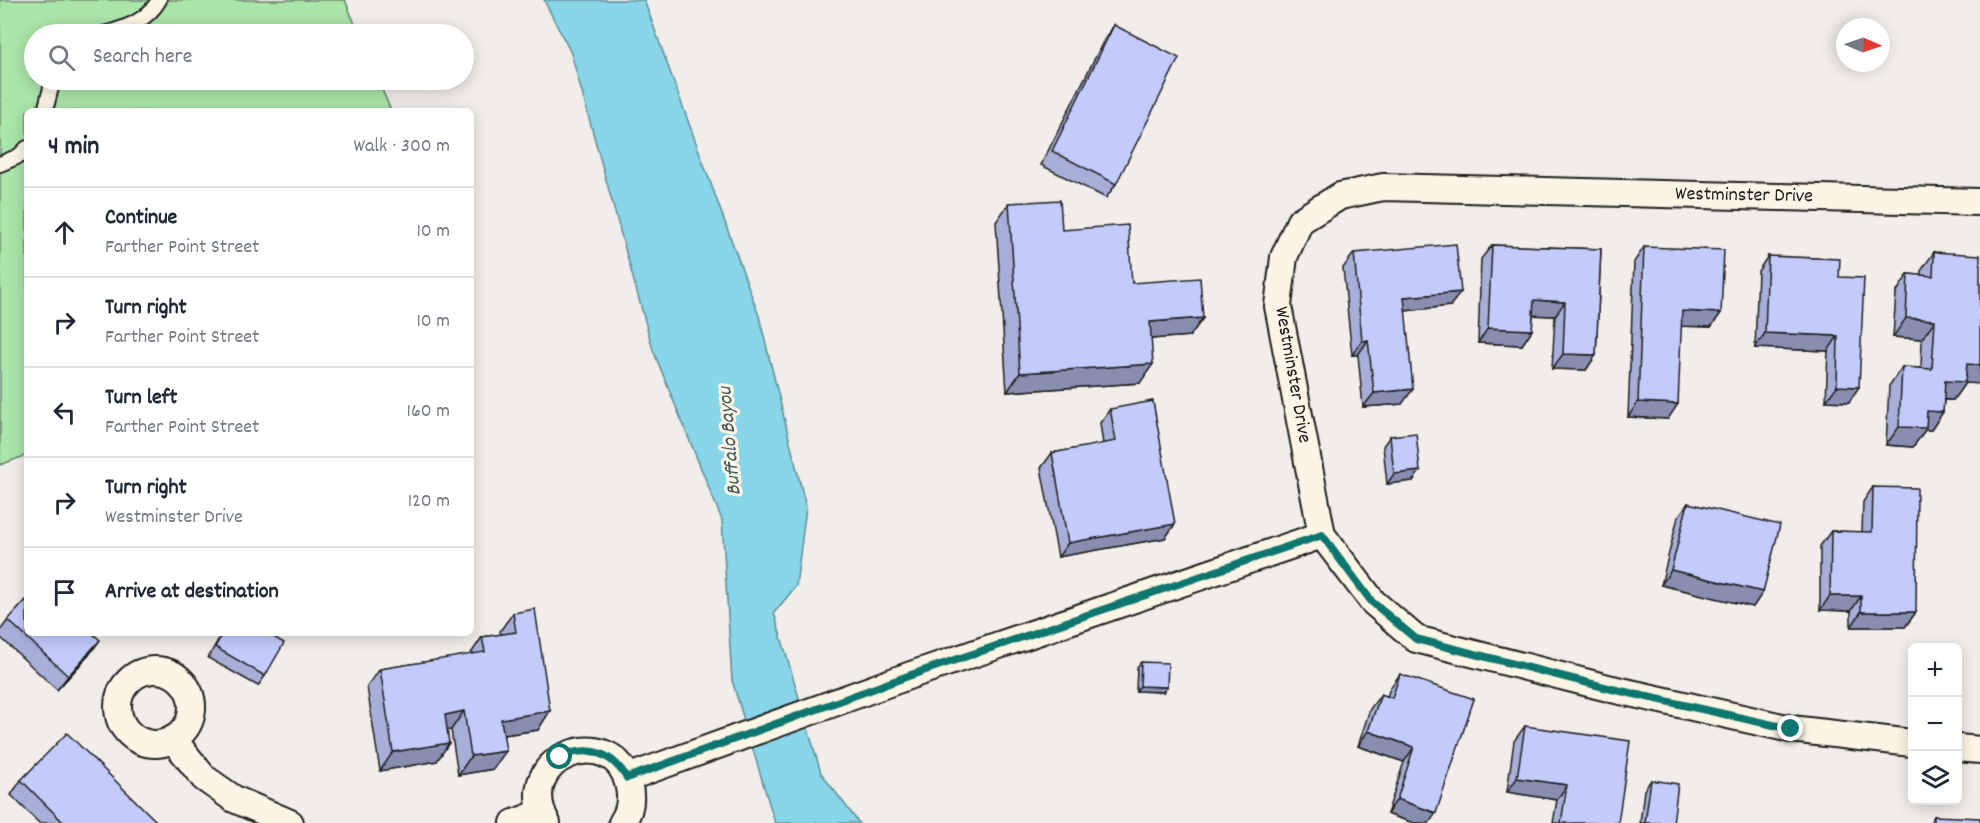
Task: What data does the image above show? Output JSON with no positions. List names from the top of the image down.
{
  "streets": {
    "street": ["Westminster Drive"]
  },
  "water": ["Buffalo Bayou"],
  "north": "right",
  "page": {
    "search": "Search here",
    "heading": ["4 min", "Walk · 300 m"],
    "list": [
      ["Continue", "Farther Point Street", "10 m"],
      ["Turn right", "Farther Point Street", "10 m"],
      ["Turn left", "Farther Point Street", "160 m"],
      ["Turn right", "Westminster Drive", "120 m"],
      "Arrive at destination"
    ],
    "map_buttons": ["+", "−"]
  }
}
